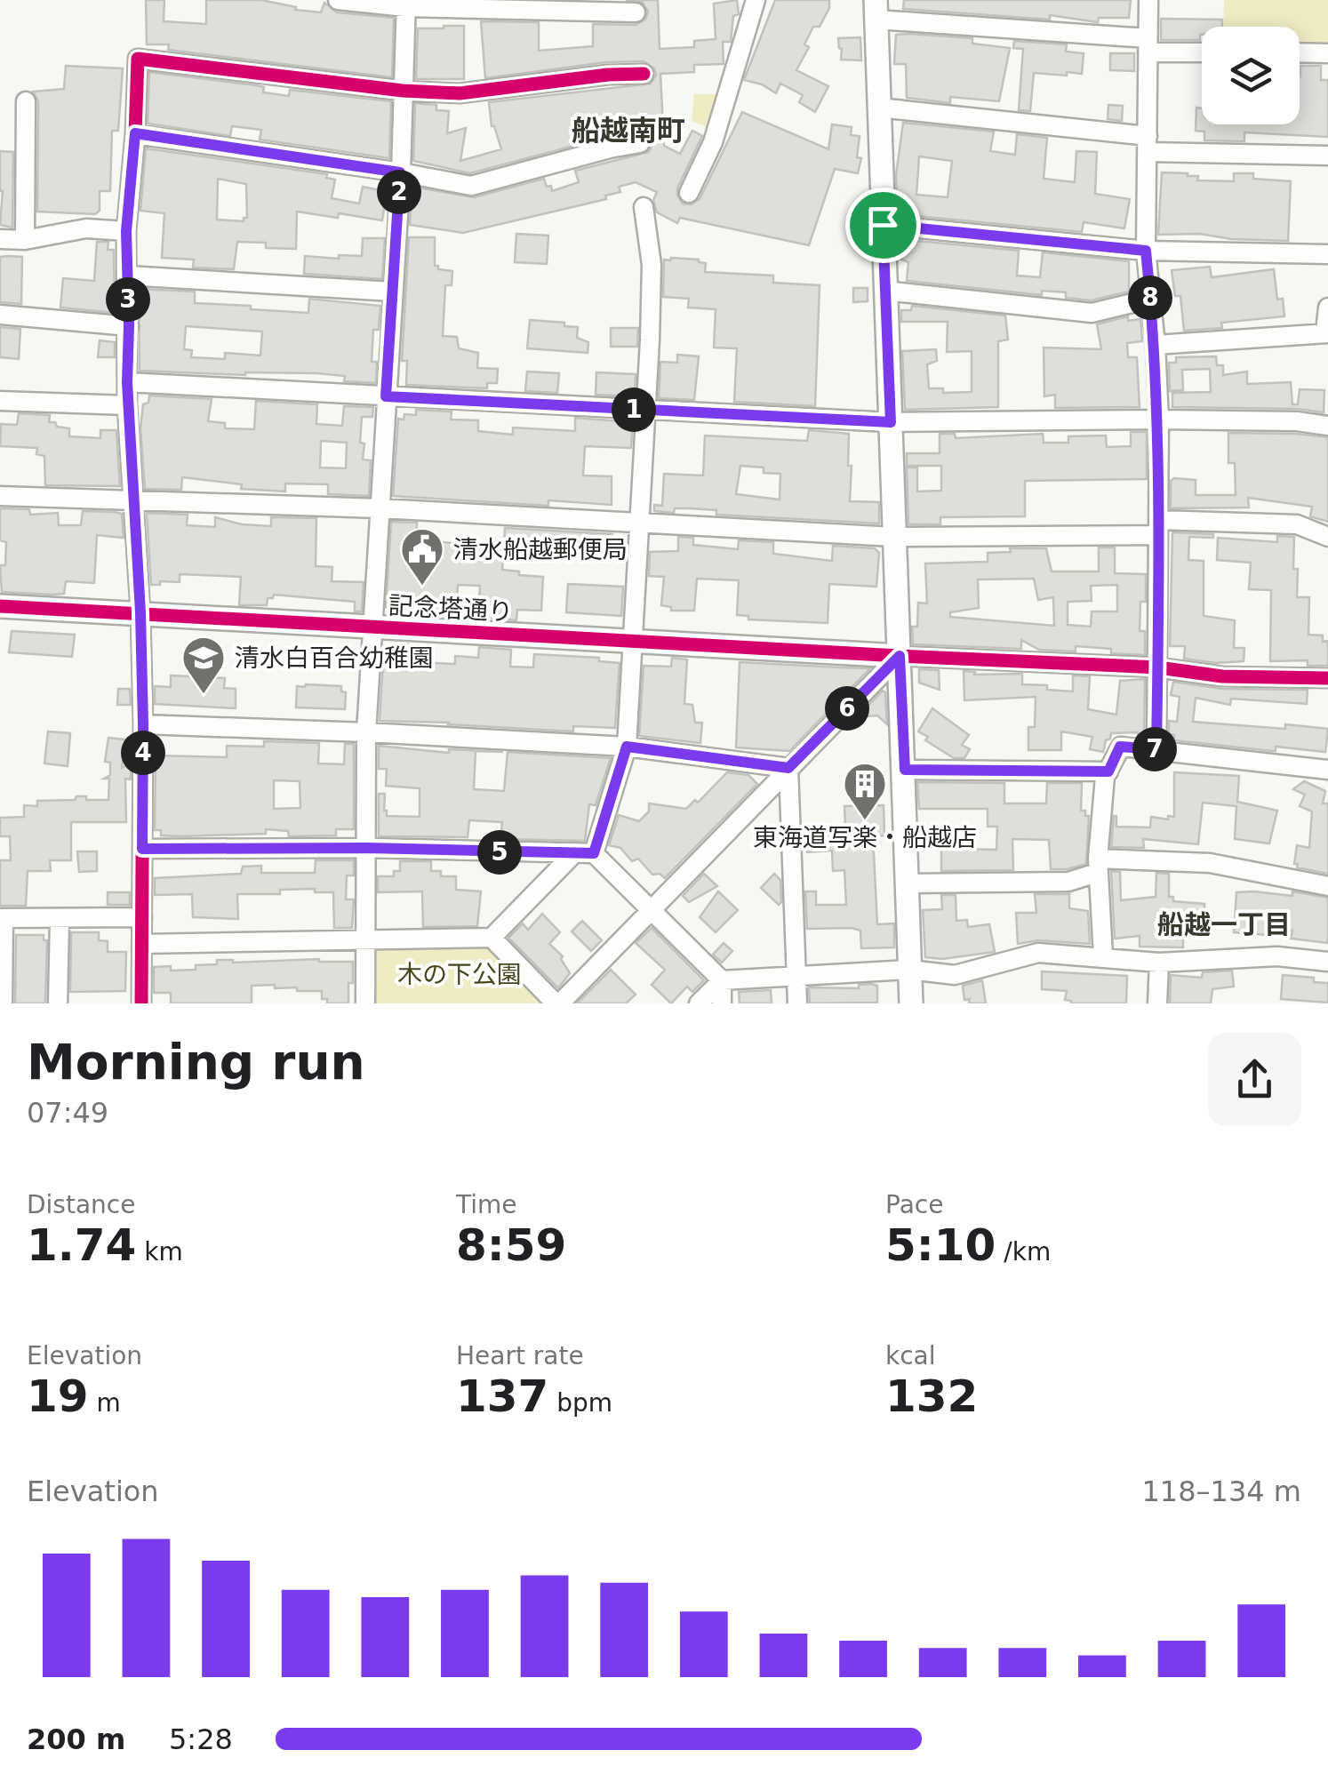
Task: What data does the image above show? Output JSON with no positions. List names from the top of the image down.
{
  "streets": {
    "street": ["記念塔通り"]
  },
  "districts": ["船越南町", "船越一丁目"],
  "parks": ["木の下公園"],
  "places": {
    "public building": ["清水船越郵便局"],
    "school or university": ["清水白百合幼稚園"],
    "building": ["東海道写楽・船越店"]
  },
  "page": {
    "pins": [
      "2",
      "8",
      "3",
      "1",
      "6",
      "7",
      "4",
      "5"
    ],
    "heading": ["Morning run", "07:49"],
    "stats": [
      ["Distance", "1.74 km"],
      ["Time", "8:59"],
      ["Pace", "5:10 /km"],
      ["Elevation", "19 m"],
      ["Heart rate", "137 bpm"],
      ["kcal", "132"]
    ],
    "chart": ["Elevation", "118–134 m"],
    "list": [
      {
        "name": "200 m",
        "note": "5:28"
      }
    ]
  }
}
